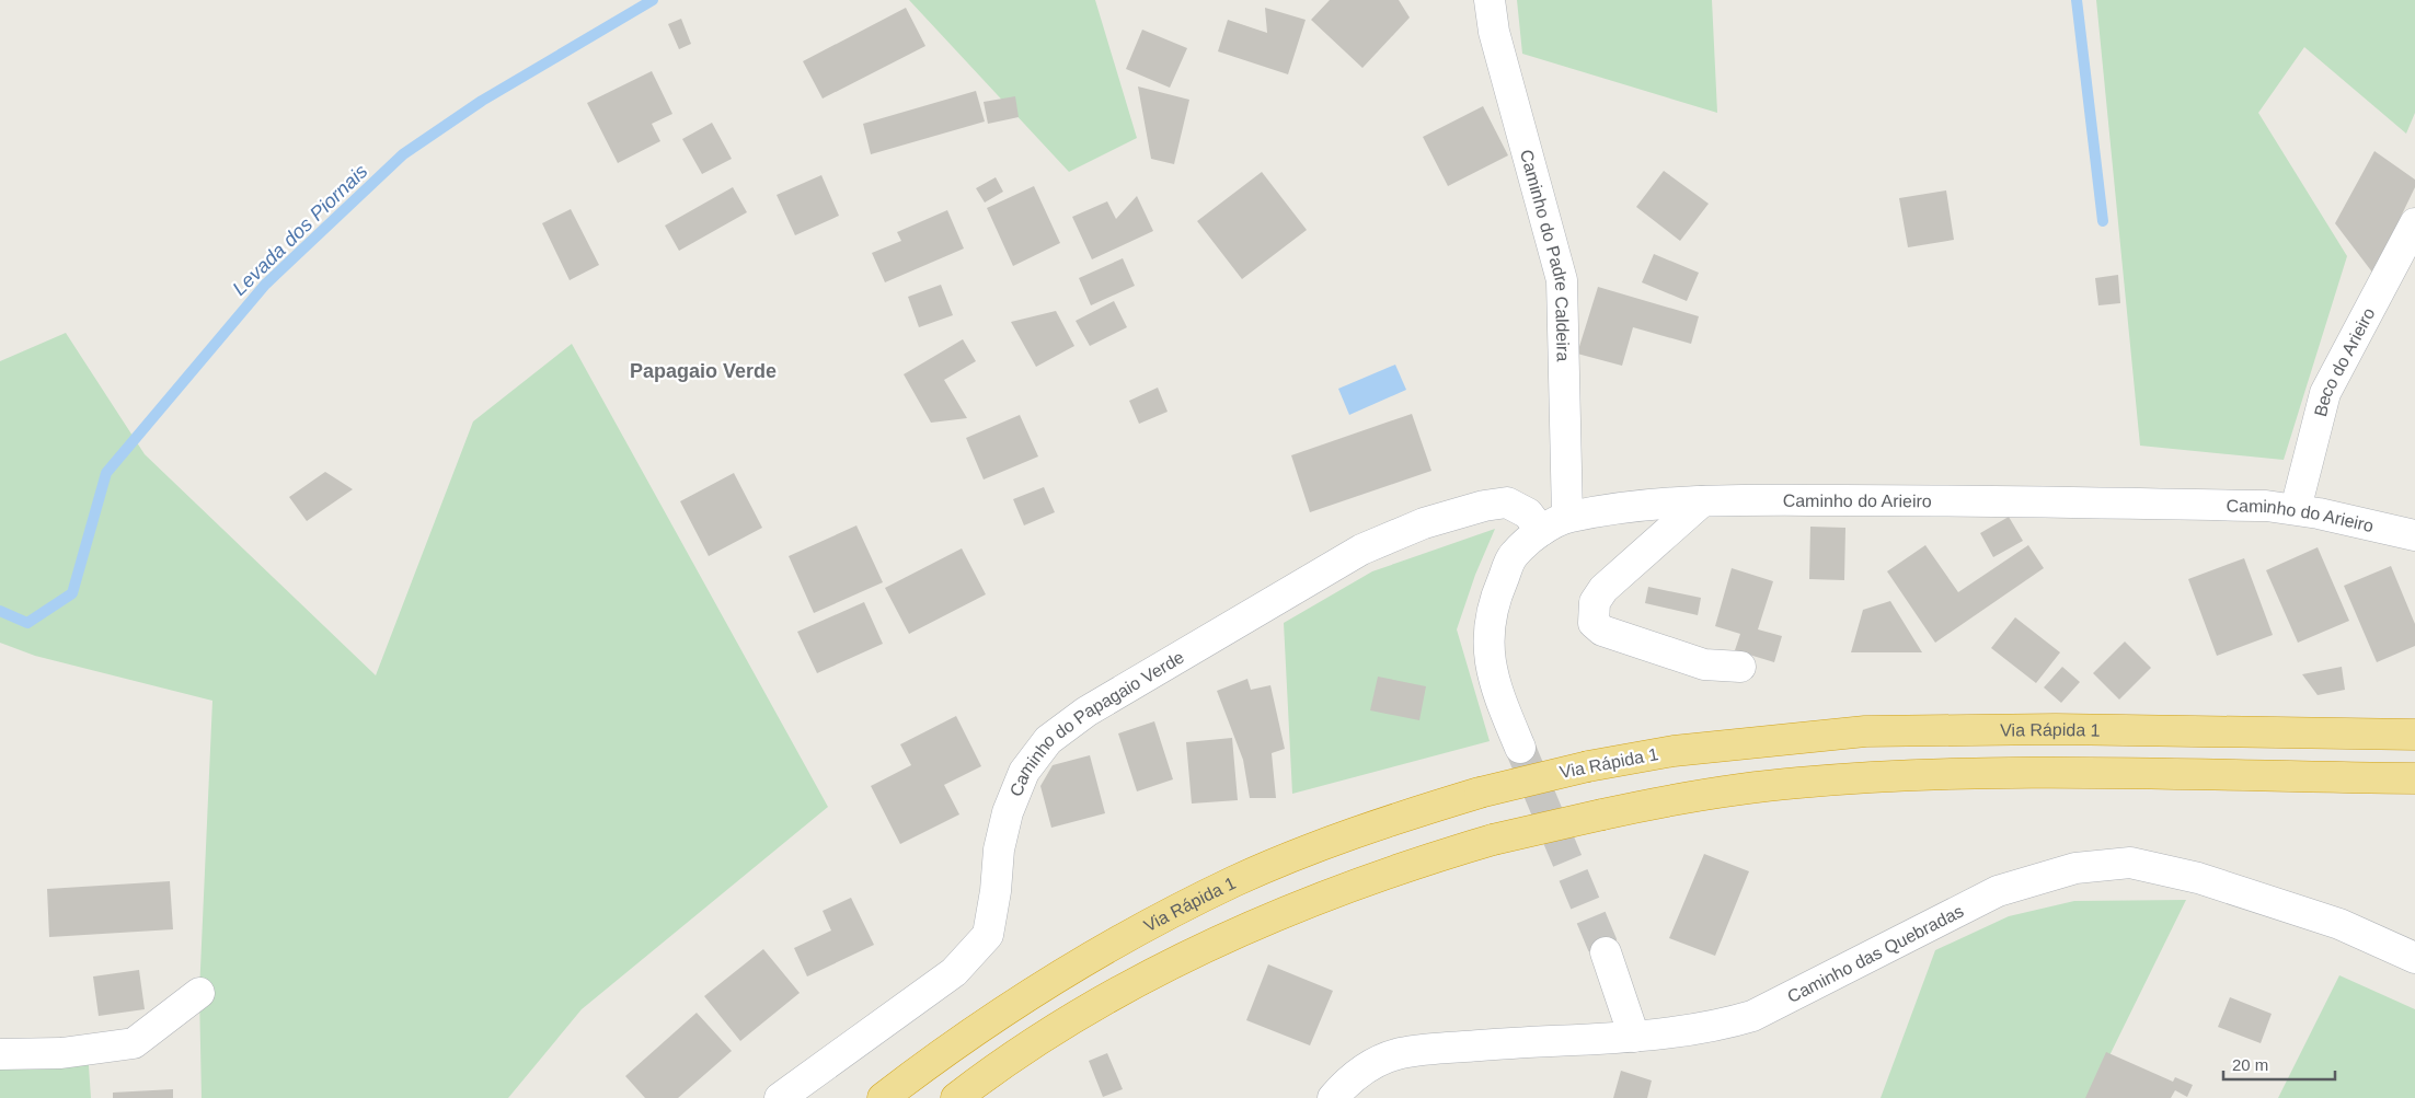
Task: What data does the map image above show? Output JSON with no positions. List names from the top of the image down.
{
  "streets": {
    "highway": ["Via Rápida 1"],
    "street": [
      "Caminho do Padre Caldeira",
      "Beco do Arieiro",
      "Caminho do Arieiro",
      "Caminho do Papagaio Verde",
      "Caminho das Quebradas"
    ]
  },
  "crossings": [
    ["Caminho do Padre Caldeira", "Caminho do Arieiro"],
    ["Beco do Arieiro", "Caminho do Arieiro"],
    ["Caminho do Arieiro", "Caminho do Papagaio Verde"]
  ],
  "districts": ["Papagaio Verde"],
  "water": ["Levada dos Piornais"],
  "scale_bar": "20 m"
}
